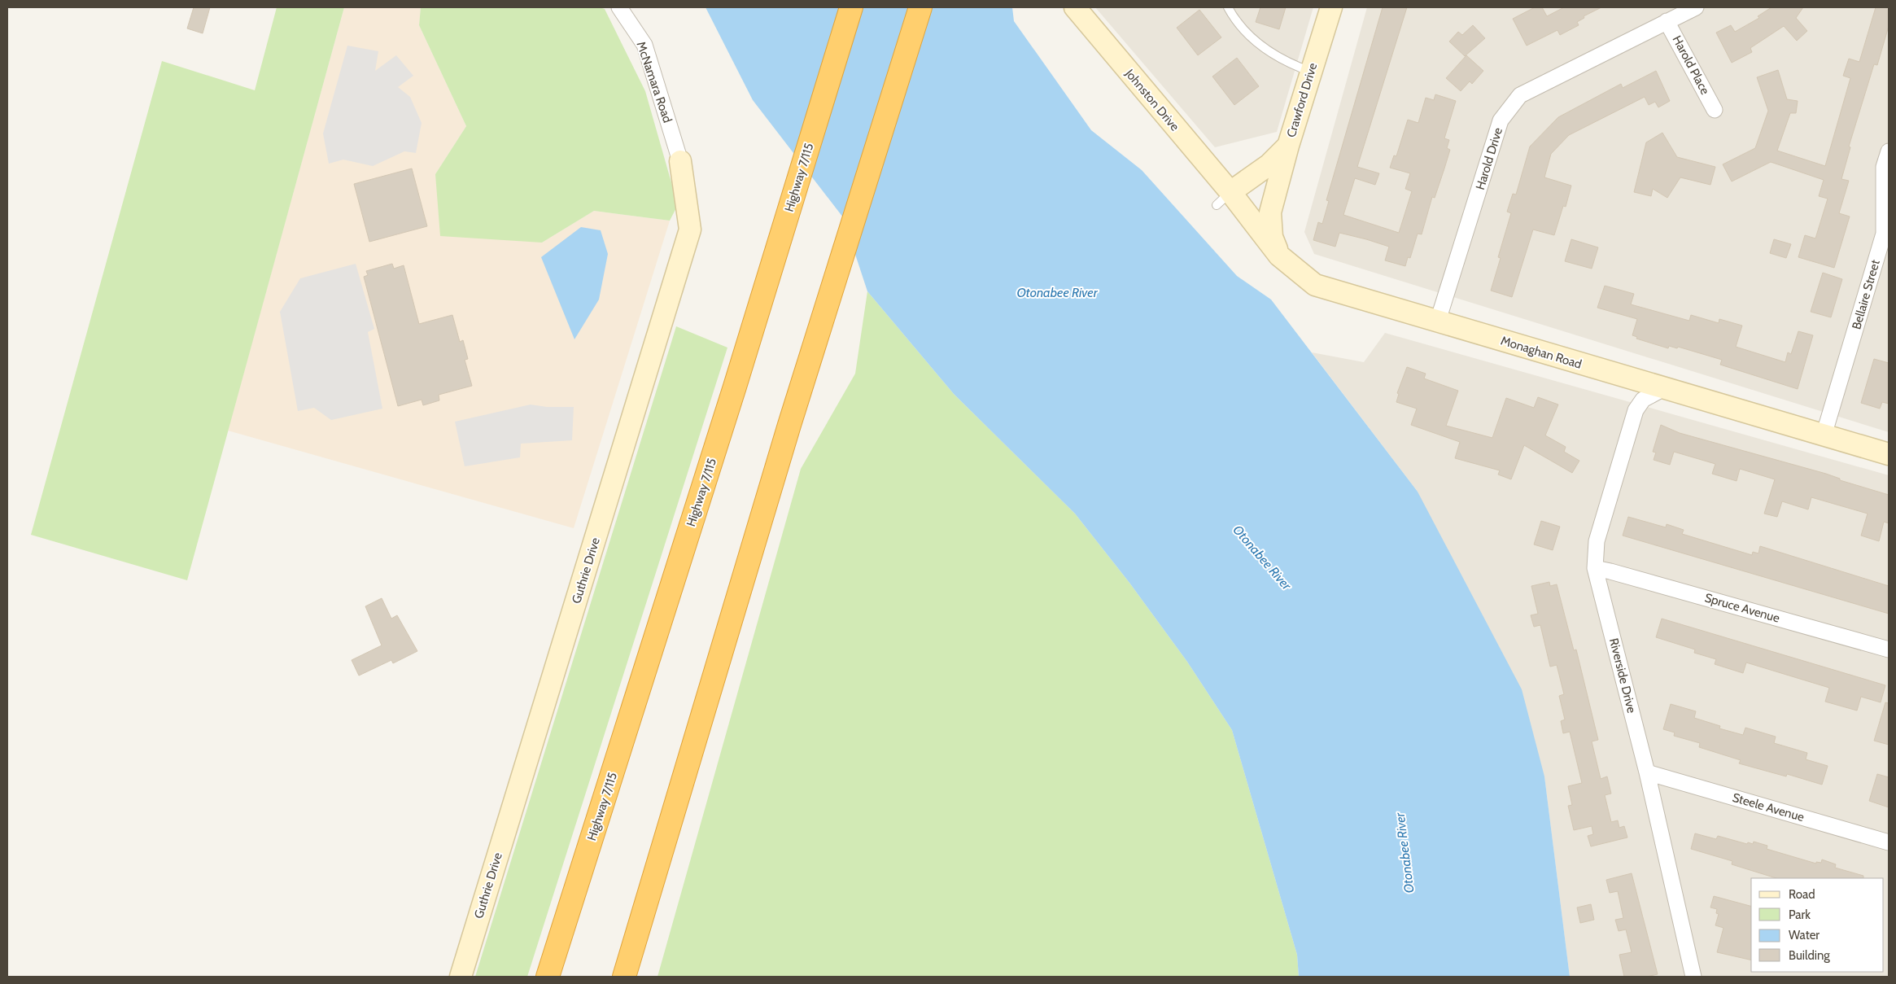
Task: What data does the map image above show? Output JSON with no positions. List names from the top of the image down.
{
  "streets": {
    "highway": ["Highway 7/115"],
    "street": [
      "Harold Place",
      "McNamara Road",
      "Johnston Drive",
      "Crawford Drive",
      "Harold Drive",
      "Bellaire Street",
      "Monaghan Road",
      "Guthrie Drive",
      "Spruce Avenue",
      "Riverside Drive",
      "Steele Avenue"
    ]
  },
  "crossings": [
    ["Harold Place", "Harold Drive"],
    ["McNamara Road", "Guthrie Drive"],
    ["Johnston Drive", "Crawford Drive"],
    ["Johnston Drive", "Monaghan Road"],
    ["Crawford Drive", "Monaghan Road"],
    ["Harold Drive", "Monaghan Road"],
    ["Bellaire Street", "Monaghan Road"],
    ["Monaghan Road", "Riverside Drive"],
    ["Spruce Avenue", "Riverside Drive"],
    ["Riverside Drive", "Steele Avenue"]
  ],
  "water": ["Otonabee River"],
  "legend": [
    "Road",
    "Park",
    "Water",
    "Building"
  ]
}
